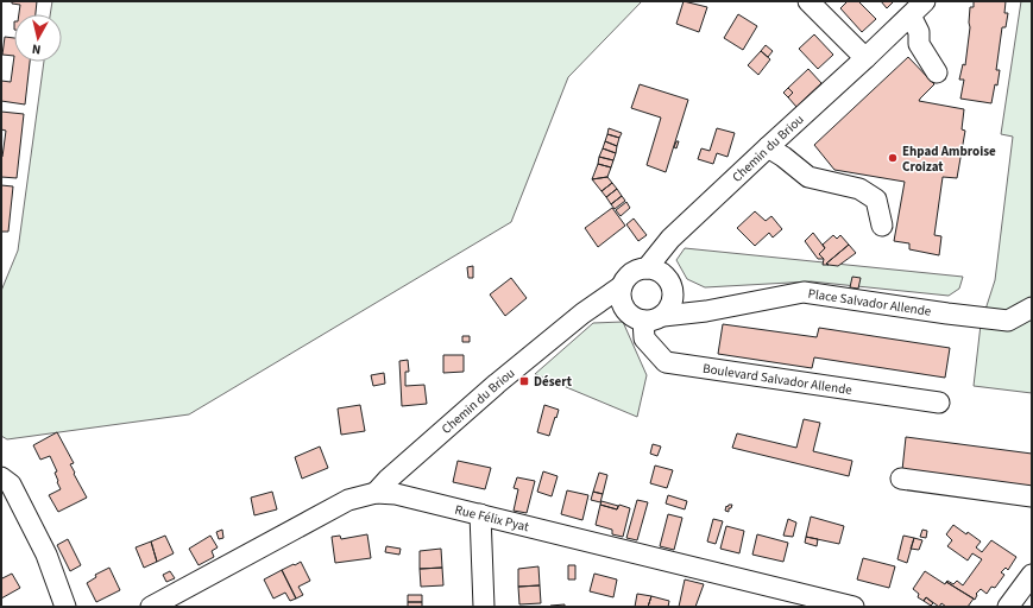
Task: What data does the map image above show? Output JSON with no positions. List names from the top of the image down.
{
  "streets": {
    "street": [
      "Chemin du Briou",
      "Place Salvador Allende",
      "Boulevard Salvador Allende",
      "Rue Félix Pyat"
    ]
  },
  "crossings": [
    ["Chemin du Briou", "Boulevard Salvador Allende"],
    ["Chemin du Briou", "Rue Félix Pyat"]
  ],
  "places": {
    "other": ["Ehpad Ambroise Croizat"],
    "transit": ["Désert"]
  },
  "north": "bottom"
}
